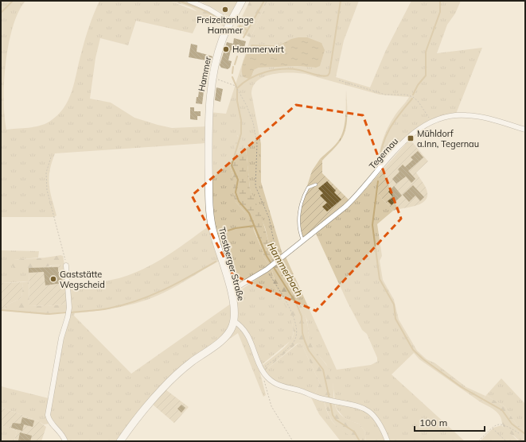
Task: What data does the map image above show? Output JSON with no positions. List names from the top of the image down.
{
  "streets": {
    "main road": ["Hammer", "Trostberger Straße"],
    "street": ["Tegernau"]
  },
  "crossings": [
    ["Hammer", "Trostberger Straße"],
    ["Tegernau", "Trostberger Straße"]
  ],
  "water": ["Hammerbach"],
  "places": {
    "other": ["Freizeitanlage Hammer", "Hammerwirt", "Gaststätte Wegscheid"],
    "transit": ["Mühldorf a.Inn, Tegernau"]
  },
  "scale_bar": "100 m"
}
